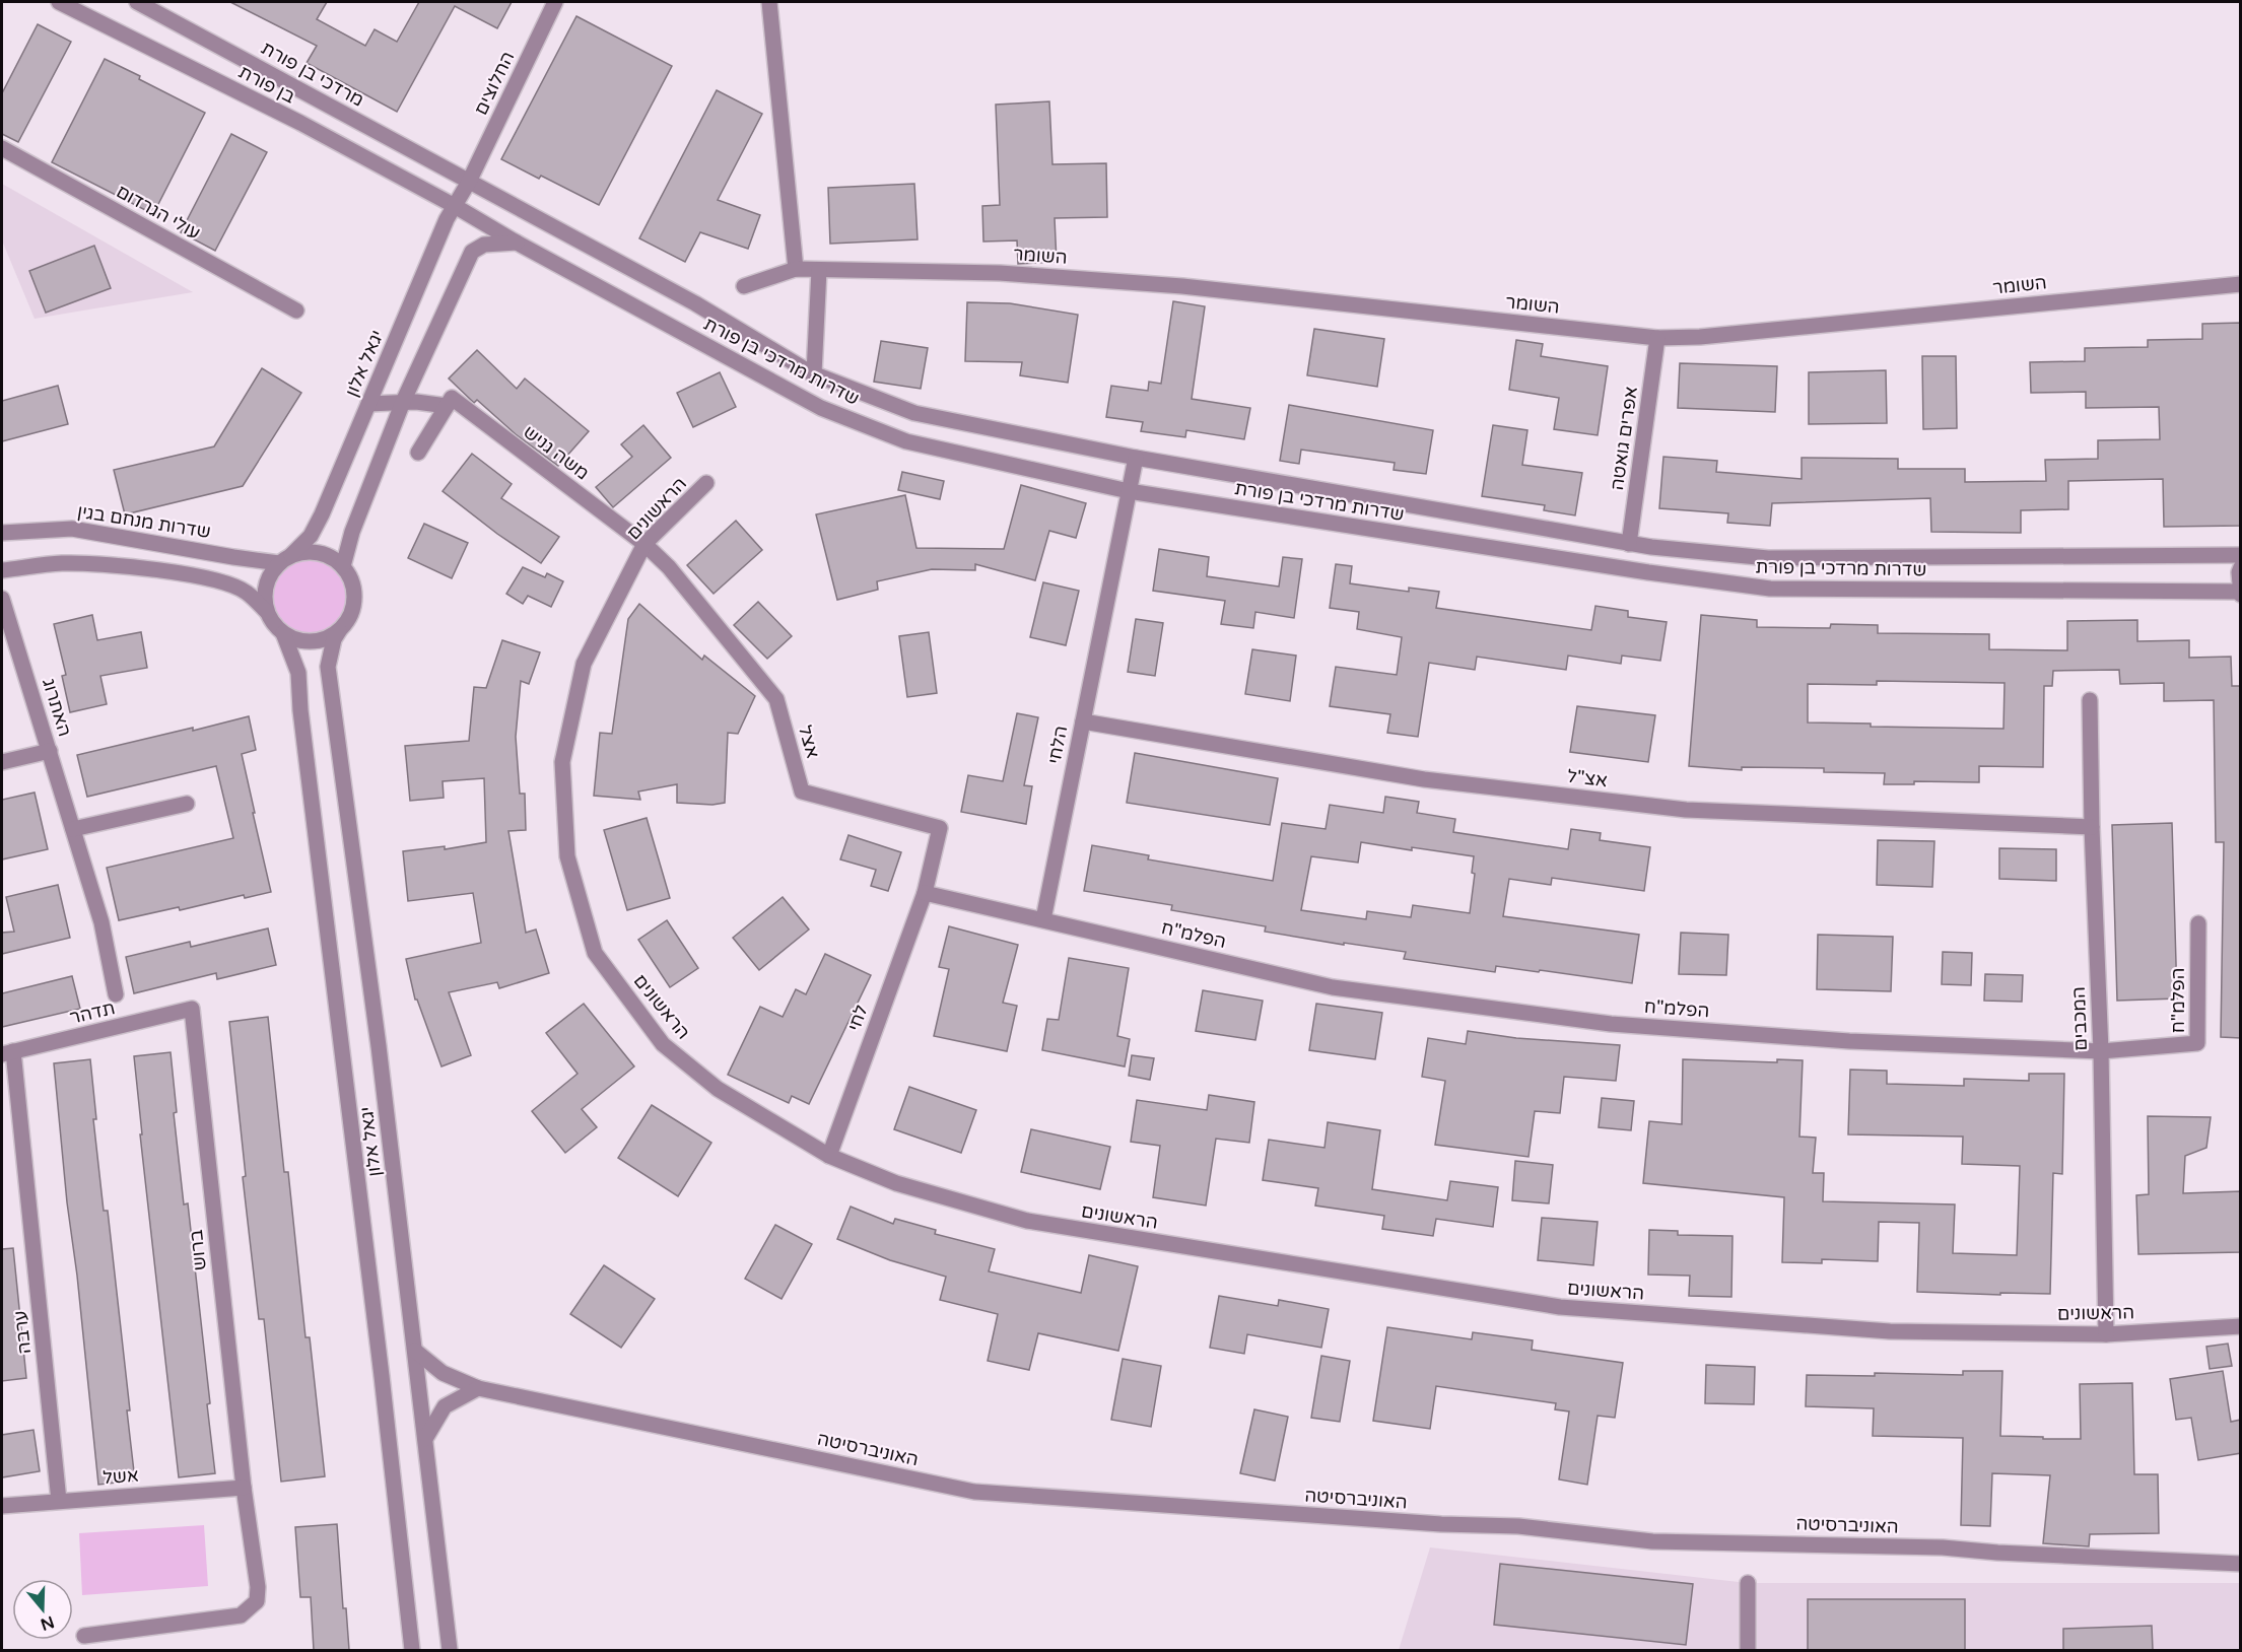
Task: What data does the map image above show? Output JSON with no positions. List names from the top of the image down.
{
  "streets": {
    "street": [
      "מרדכי בן פורת",
      "החלוצים",
      "בן פורת",
      "עולי הגרדום",
      "השומר",
      "שדרות מרדכי בן פורת",
      "יגאל אלון",
      "אפרים גואטה",
      "משה גניש",
      "הראשונים",
      "שדרות מנחם בגין",
      "האתרוג",
      "אצל",
      "הלחי",
      "אצ\"ל",
      "הפלמ\"ח",
      "תדהר",
      "לחי",
      "המכבים",
      "ברוש",
      "ערבה",
      "האוניברסיטה",
      "אשל"
    ]
  },
  "crossings": [
    ["מרדכי בן פורת", "החלוצים"],
    ["מרדכי בן פורת", "שדרות מרדכי בן פורת"],
    ["מרדכי בן פורת", "יגאל אלון"],
    ["החלוצים", "שדרות מרדכי בן פורת"],
    ["החלוצים", "יגאל אלון"],
    ["בן פורת", "שדרות מרדכי בן פורת"],
    ["בן פורת", "יגאל אלון"],
    ["השומר", "אפרים גואטה"],
    ["שדרות מרדכי בן פורת", "יגאל אלון"],
    ["שדרות מרדכי בן פורת", "אפרים גואטה"],
    ["שדרות מרדכי בן פורת", "הלחי"],
    ["יגאל אלון", "משה גניש"],
    ["יגאל אלון", "שדרות מנחם בגין"],
    ["יגאל אלון", "האוניברסיטה"],
    ["משה גניש", "הראשונים"],
    ["משה גניש", "אצל"],
    ["הראשונים", "אצל"],
    ["הראשונים", "לחי"],
    ["הראשונים", "המכבים"],
    ["אצל", "לחי"],
    ["הלחי", "אצ\"ל"],
    ["הלחי", "הפלמ\"ח"],
    ["אצ\"ל", "המכבים"],
    ["הפלמ\"ח", "המכבים"],
    ["תדהר", "ברוש"],
    ["תדהר", "ערבה"],
    ["ברוש", "אשל"],
    ["ערבה", "אשל"]
  ],
  "north": "bottom"
}
